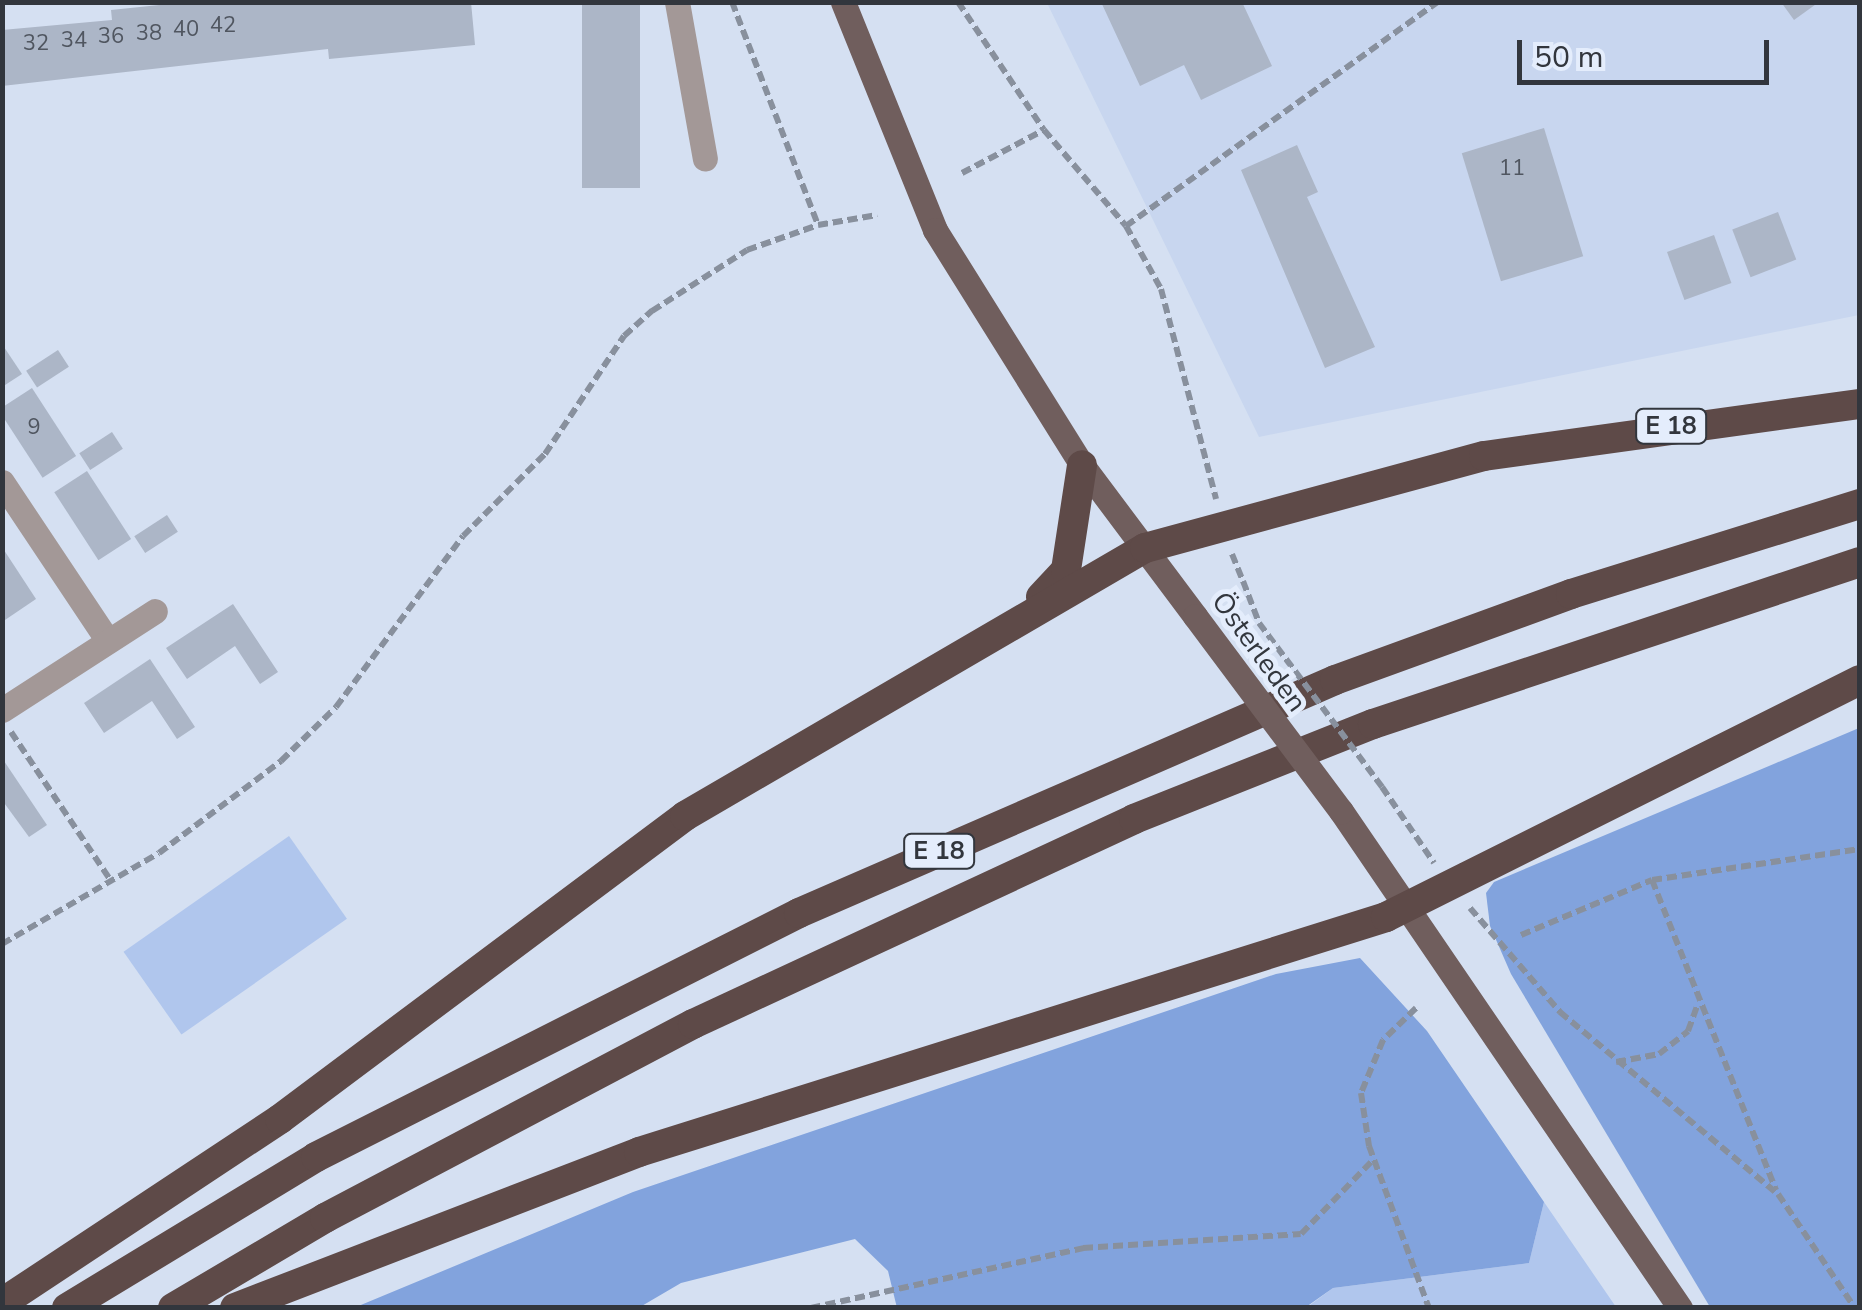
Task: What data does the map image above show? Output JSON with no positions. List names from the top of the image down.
{
  "streets": {
    "highway": ["E 18"],
    "main road": ["Österleden"]
  },
  "crossings": [
    ["E 18", "Österleden"]
  ],
  "house_numbers": [
    "42",
    "40",
    "38",
    "36",
    "34",
    "32",
    "11",
    "9"
  ],
  "scale_bar": "50 m"
}
